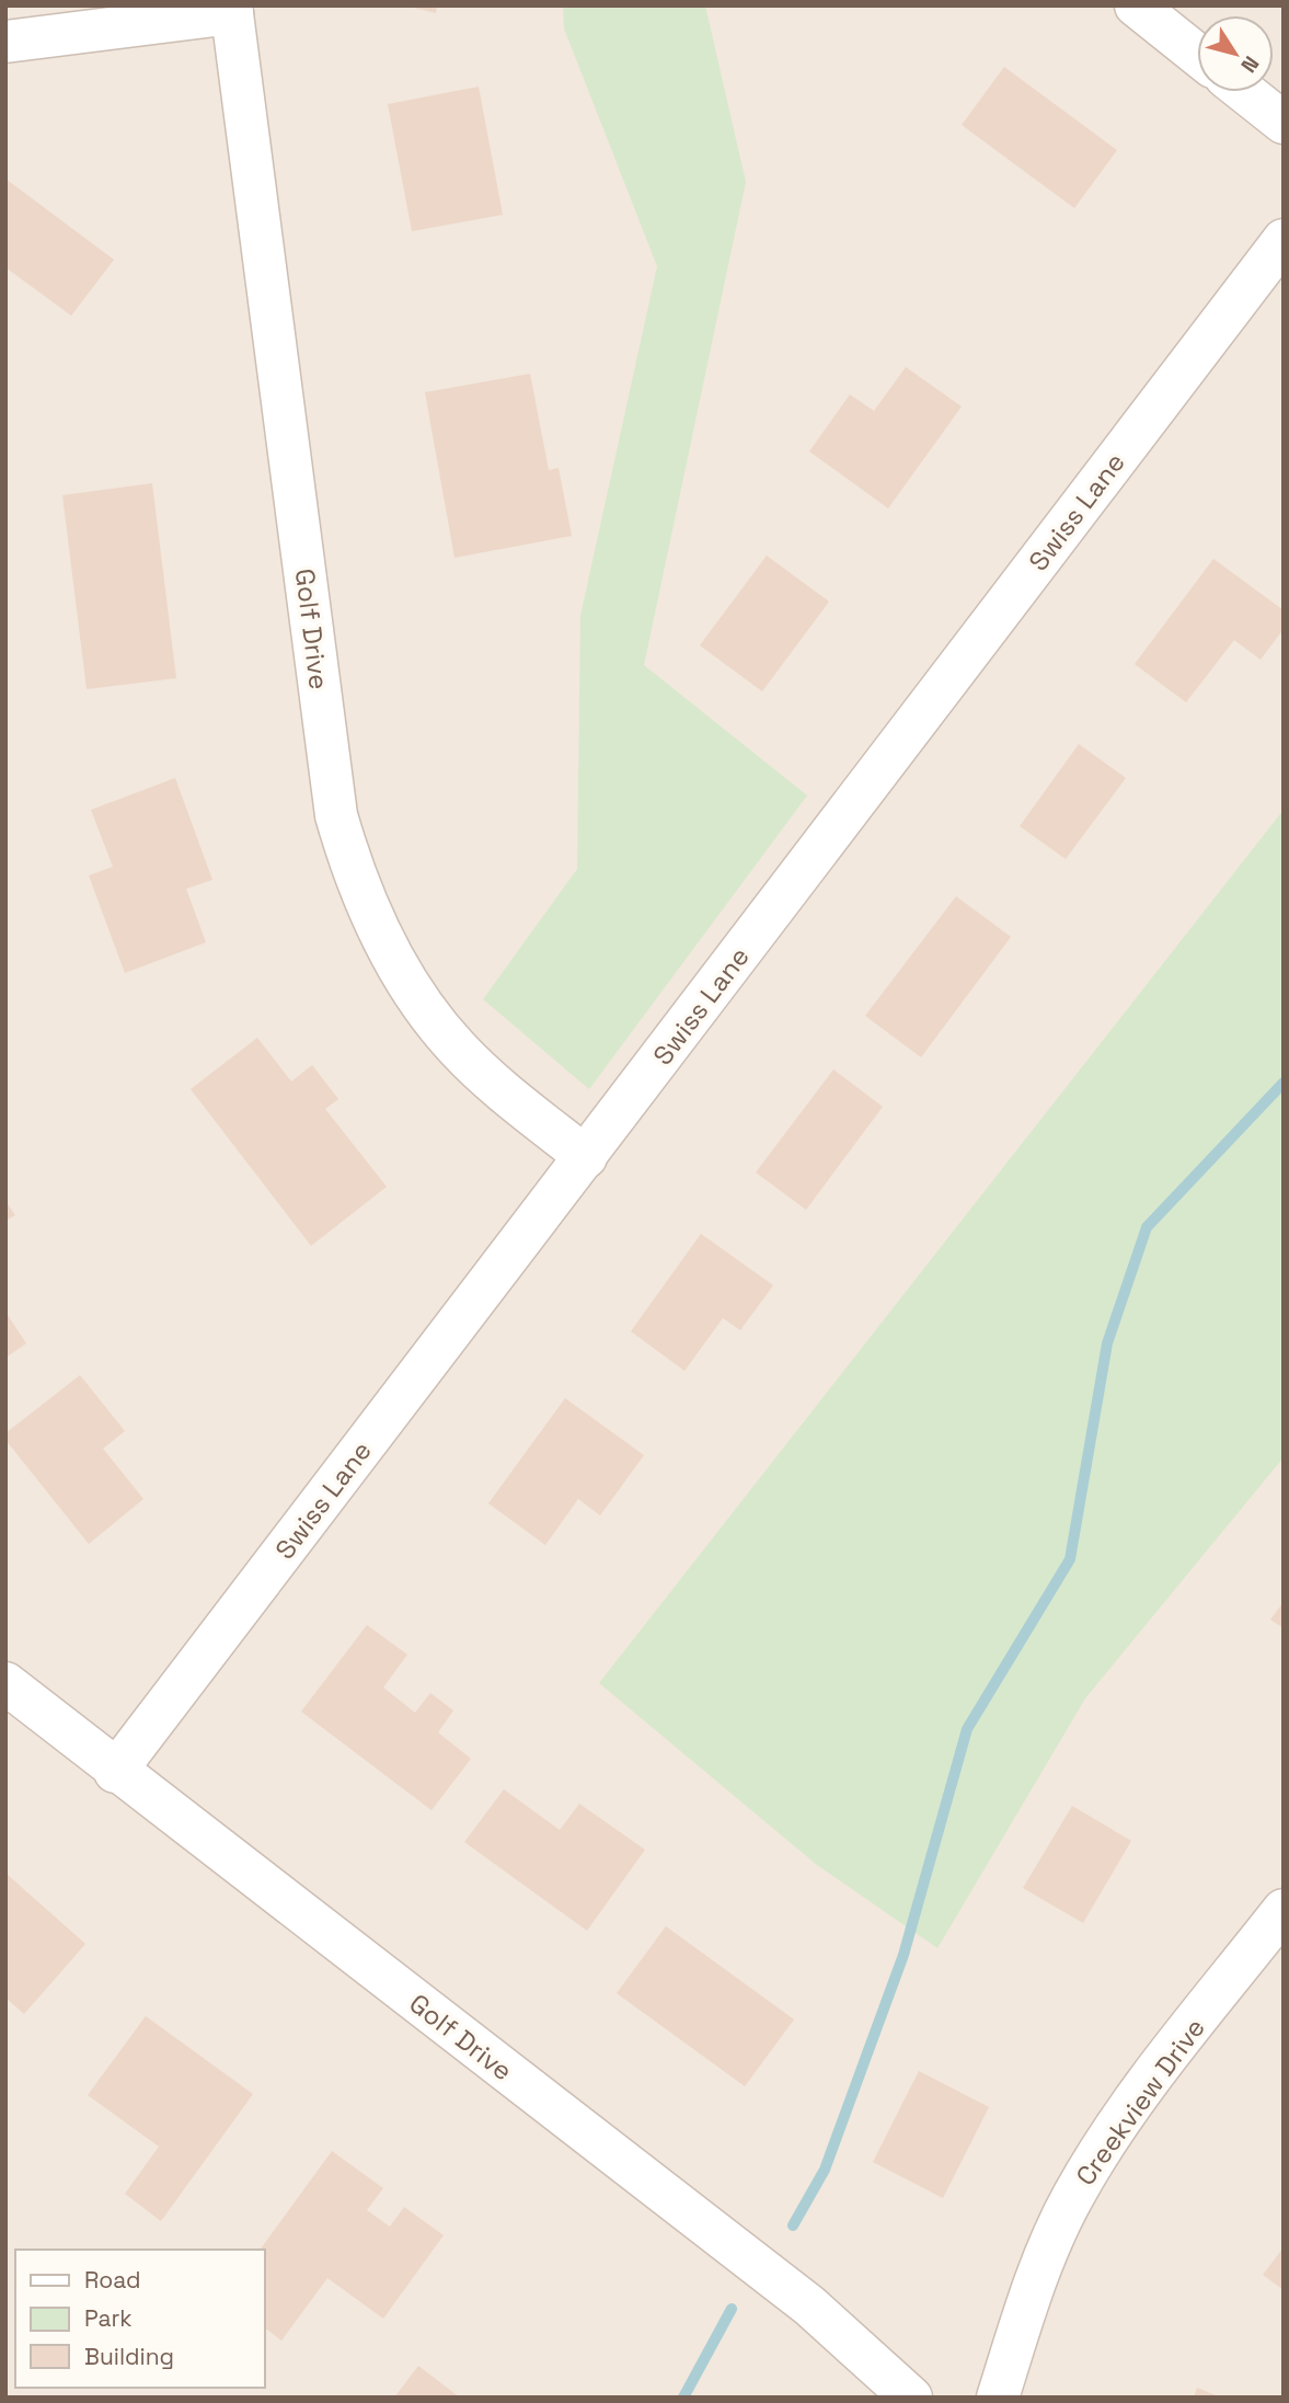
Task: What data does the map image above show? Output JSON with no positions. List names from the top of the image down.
{
  "streets": {
    "street": ["Swiss Lane", "Golf Drive", "Creekview Drive"]
  },
  "crossings": [
    ["Swiss Lane", "Golf Drive"]
  ],
  "legend": ["Road", "Park", "Building"],
  "north": "bottom right"
}
